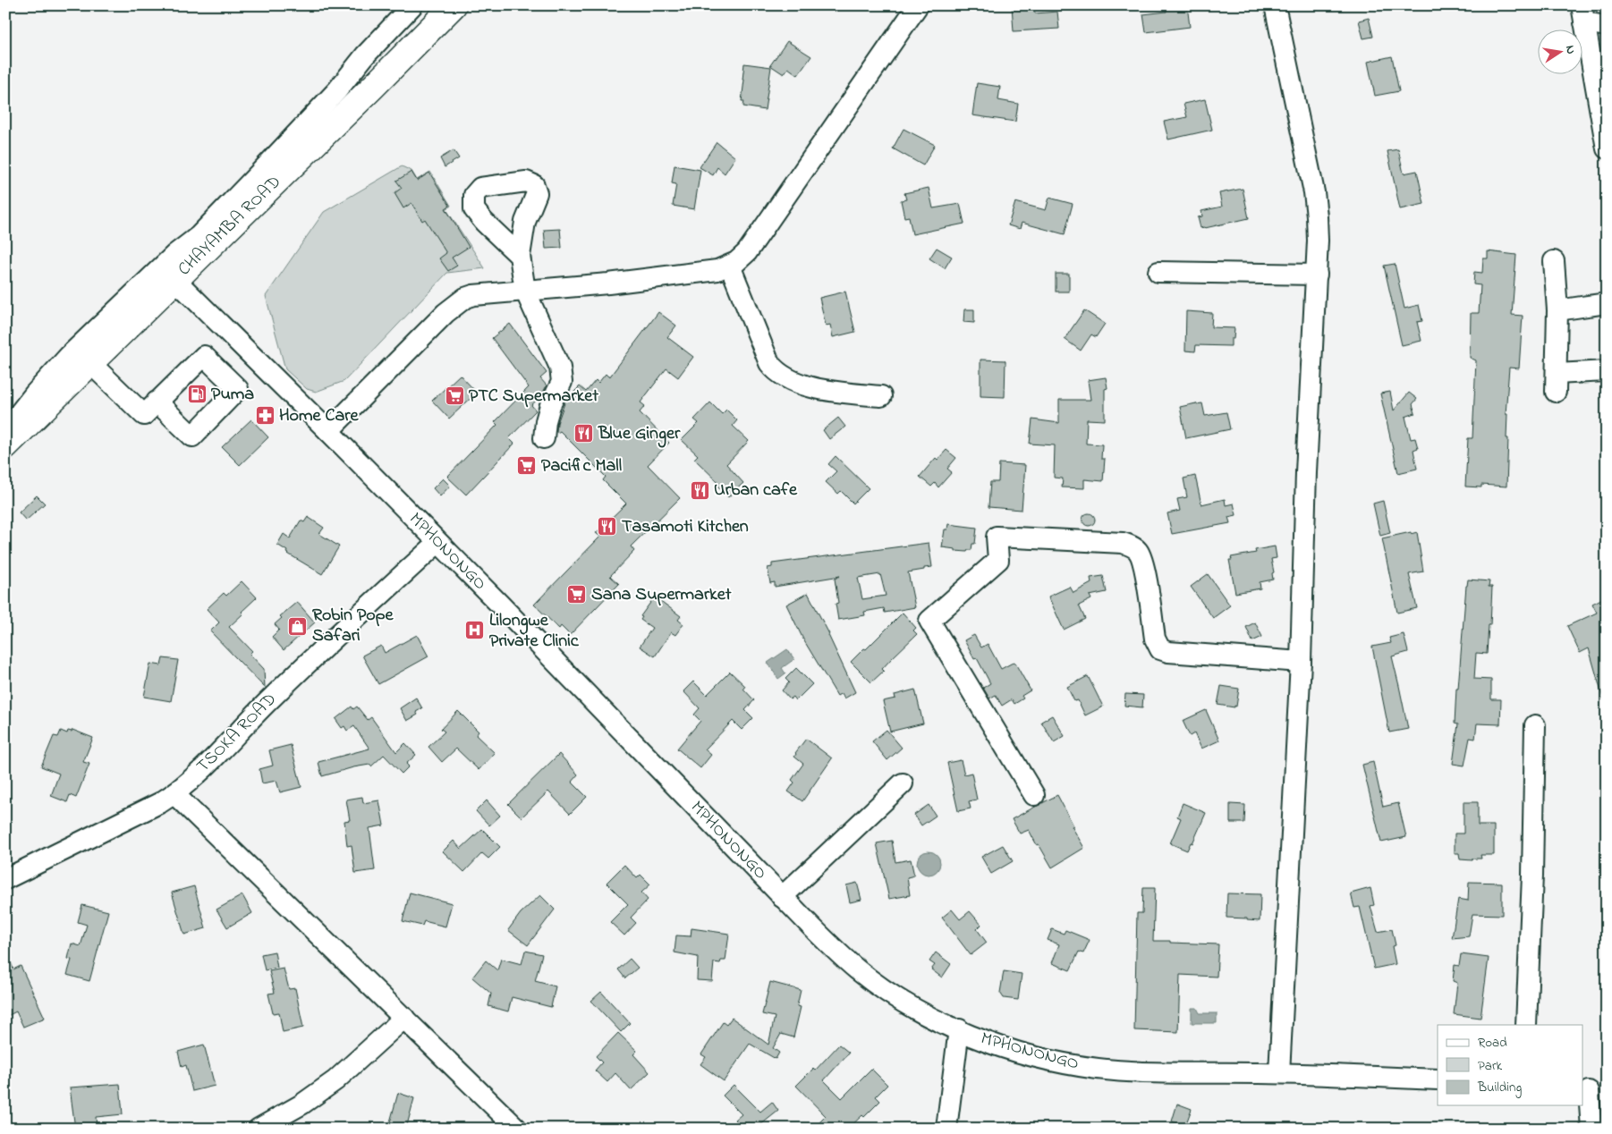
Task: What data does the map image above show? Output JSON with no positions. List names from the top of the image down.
{
  "streets": {
    "main road": ["CHAYAMBA ROAD"],
    "street": ["MPHONONGO", "TSOKA ROAD"]
  },
  "crossings": [
    ["CHAYAMBA ROAD", "MPHONONGO"],
    ["MPHONONGO", "TSOKA ROAD"]
  ],
  "places": {
    "fuel station": ["Puma"],
    "supermarket": ["PTC Supermarket", "Pacific Mall", "Sana Supermarket"],
    "pharmacy": ["Home Care"],
    "restaurant": ["Blue Ginger", "Urban cafe", "Tasamoti Kitchen"],
    "shop": ["Robin Pope Safari"],
    "hospital": ["Lilongwe Private Clinic"]
  },
  "legend": ["Road", "Park", "Building"],
  "north": "right"
}
